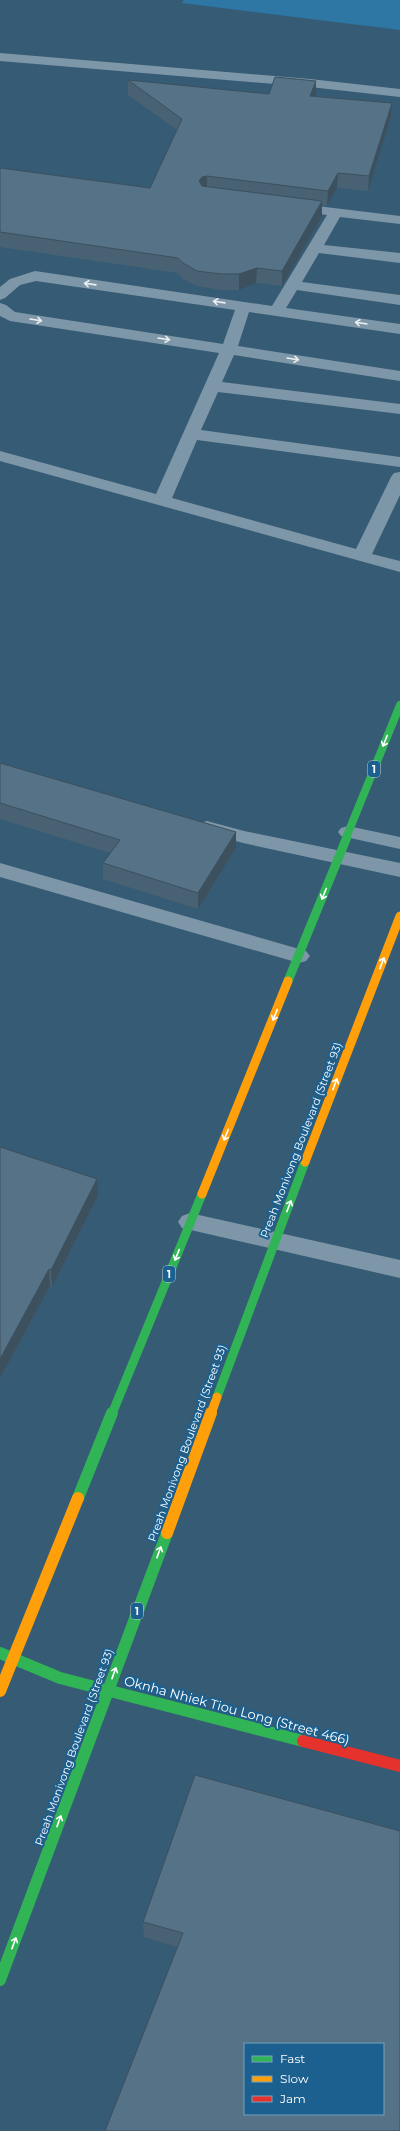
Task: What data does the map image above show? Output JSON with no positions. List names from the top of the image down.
{
  "streets": {
    "main road": ["1", "Preah Monivong Boulevard (Street 93)", "Oknha Nhiek Tiou Long (Street 466)"]
  },
  "crossings": [
    ["1", "Oknha Nhiek Tiou Long (Street 466)"],
    ["Preah Monivong Boulevard (Street 93)", "Oknha Nhiek Tiou Long (Street 466)"]
  ],
  "one_way": ["Preah Monivong Boulevard (Street 93)"],
  "legend": ["Fast", "Slow", "Jam"]
}
